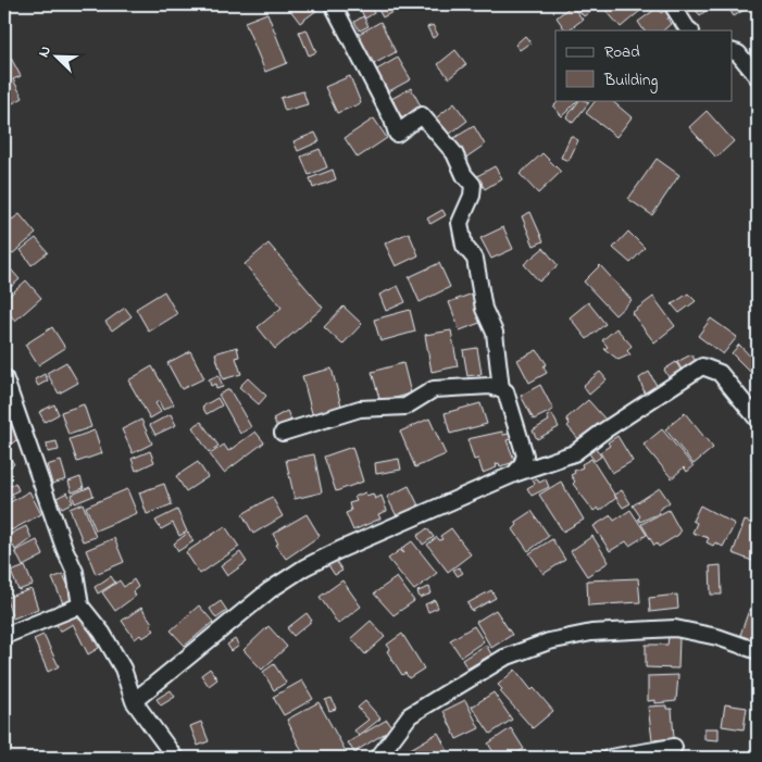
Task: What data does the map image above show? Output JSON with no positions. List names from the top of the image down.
{
  "legend": ["Road", "Building"],
  "north": "top left"
}
